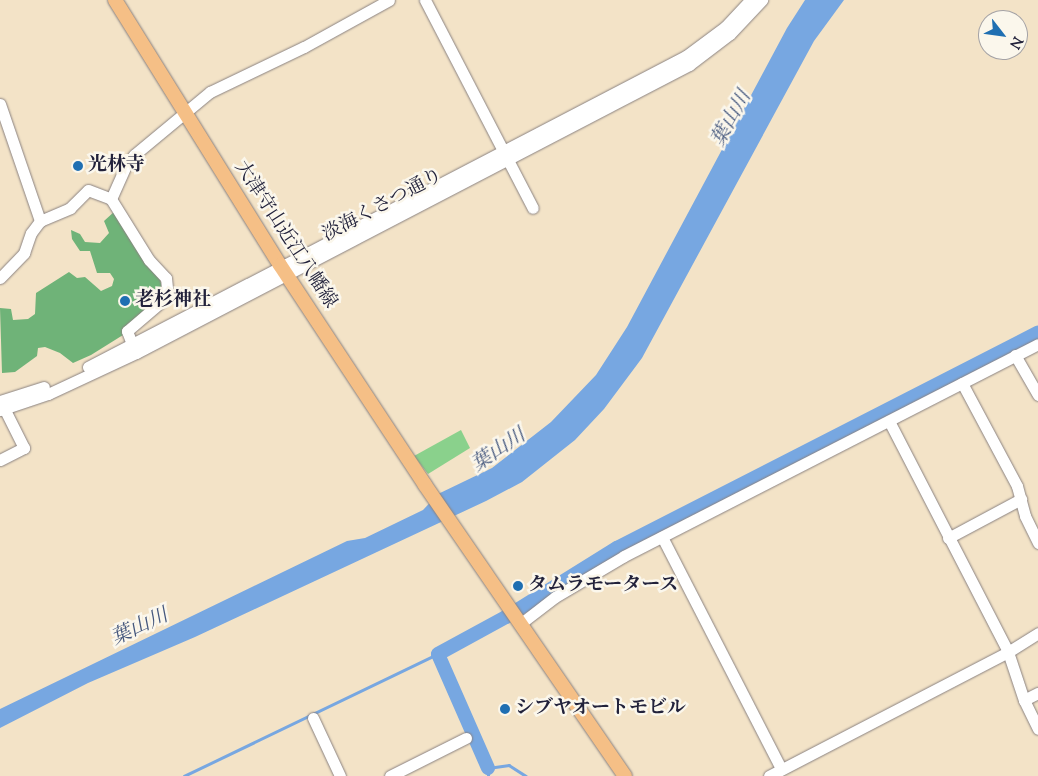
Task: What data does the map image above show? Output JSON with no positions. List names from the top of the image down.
{
  "streets": {
    "main road": ["大津守山近江八幡線"],
    "street": ["淡海くさつ通り"]
  },
  "crossings": [
    ["淡海くさつ通り", "大津守山近江八幡線"]
  ],
  "water": ["葉山川"],
  "places": [
    "光林寺",
    "老杉神社",
    "タムラモータース",
    "シブヤオートモビル"
  ],
  "north": "bottom right"
}
